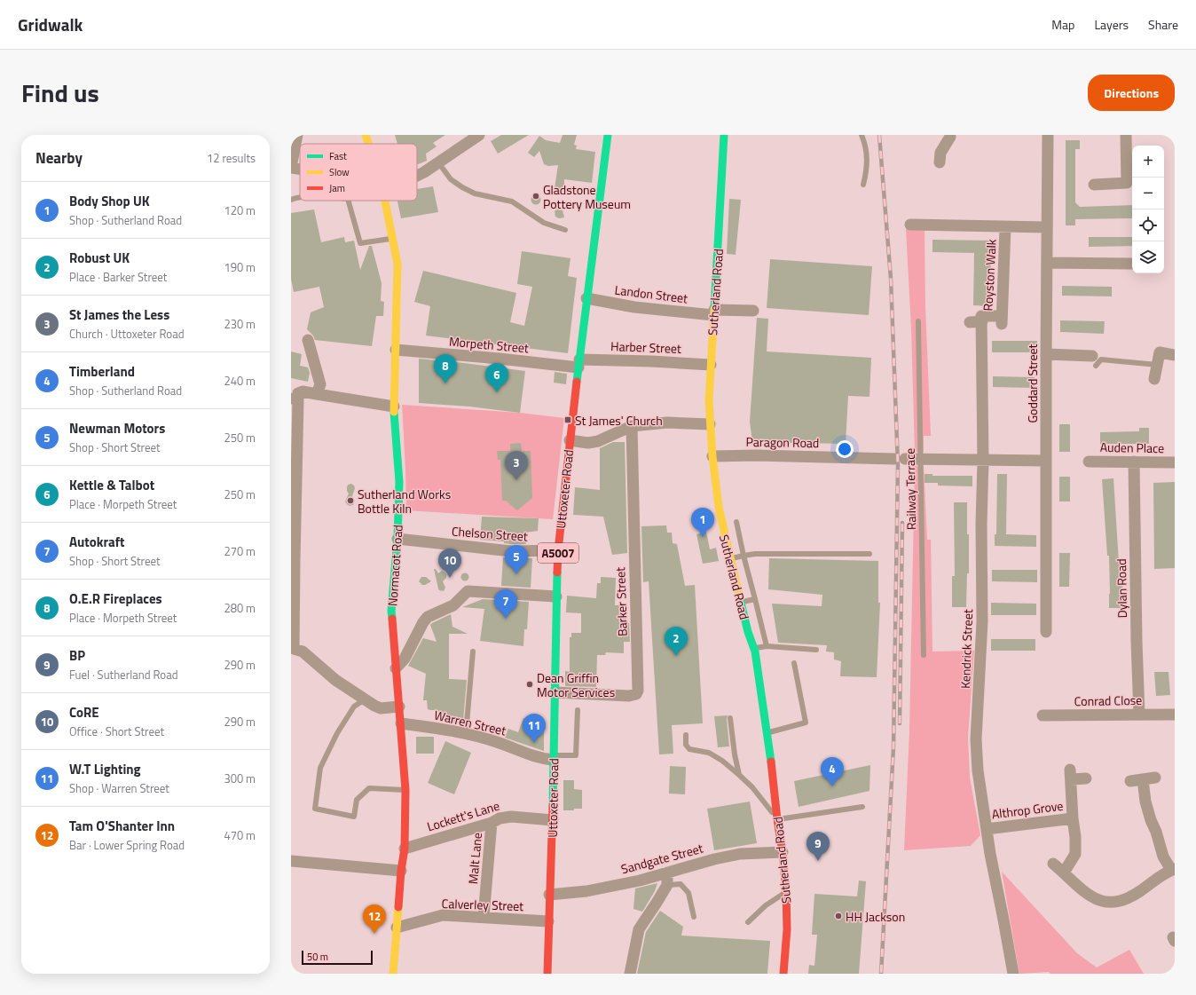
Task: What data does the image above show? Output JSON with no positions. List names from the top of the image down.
{
  "streets": {
    "street": [
      "Royston Walk",
      "Sutherland Road",
      "Landon Street",
      "Morpeth Street",
      "Harber Street",
      "Goddard Street",
      "Paragon Road",
      "Auden Place",
      "Uttoxeter Road",
      "Chelson Street",
      "A5007",
      "Normacot Road",
      "Dylan Road",
      "Barker Street",
      "Kendrick Street",
      "Conrad Close",
      "Warren Street",
      "Althrop Grove",
      "Lockett's Lane",
      "Malt Lane",
      "Sandgate Street",
      "Calverley Street"
    ],
    "lane": ["Railway Terrace"]
  },
  "crossings": [
    ["Royston Walk", "Goddard Street"],
    ["Royston Walk", "Kendrick Street"],
    ["Sutherland Road", "Landon Street"],
    ["Sutherland Road", "Harber Street"],
    ["Sutherland Road", "Paragon Road"],
    ["Sutherland Road", "Sandgate Street"],
    ["Landon Street", "Uttoxeter Road"],
    ["Morpeth Street", "Harber Street"],
    ["Morpeth Street", "Uttoxeter Road"],
    ["Morpeth Street", "Normacot Road"],
    ["Harber Street", "Uttoxeter Road"],
    ["Goddard Street", "Paragon Road"],
    ["Paragon Road", "Railway Terrace"],
    ["Paragon Road", "Kendrick Street"],
    ["Auden Place", "Dylan Road"],
    ["Uttoxeter Road", "Chelson Street"],
    ["Uttoxeter Road", "Barker Street"],
    ["Uttoxeter Road", "Warren Street"],
    ["Uttoxeter Road", "Lockett's Lane"],
    ["Uttoxeter Road", "Sandgate Street"],
    ["Uttoxeter Road", "Calverley Street"],
    ["Chelson Street", "Normacot Road"],
    ["Normacot Road", "Warren Street"],
    ["Normacot Road", "Lockett's Lane"],
    ["Normacot Road", "Calverley Street"],
    ["Dylan Road", "Conrad Close"],
    ["Kendrick Street", "Althrop Grove"],
    ["Lockett's Lane", "Malt Lane"],
    ["Malt Lane", "Calverley Street"]
  ],
  "places": {
    "other": [
      "Gladstone Pottery Museum",
      "Sutherland Works Bottle Kiln",
      "Dean Griffin Motor Services",
      "HH Jackson"
    ],
    "transit": ["St James' Church"]
  },
  "legend": ["Fast", "Slow", "Jam"],
  "scale_bar": "50 m",
  "page": {
    "header": "Gridwalk",
    "nav": ["Map", "Layers", "Share"],
    "title": "Find us",
    "buttons": "Directions",
    "heading": ["Nearby", "12 results"],
    "map_buttons": ["+", "−"],
    "list": [
      {
        "mark": "1",
        "name": "Body Shop UK",
        "note": "Shop · Sutherland Road",
        "value": "120 m"
      },
      {
        "mark": "2",
        "name": "Robust UK",
        "note": "Place · Barker Street",
        "value": "190 m"
      },
      {
        "mark": "3",
        "name": "St James the Less",
        "note": "Church · Uttoxeter Road",
        "value": "230 m"
      },
      {
        "mark": "4",
        "name": "Timberland",
        "note": "Shop · Sutherland Road",
        "value": "240 m"
      },
      {
        "mark": "5",
        "name": "Newman Motors",
        "note": "Shop · Short Street",
        "value": "250 m"
      },
      {
        "mark": "6",
        "name": "Kettle & Talbot",
        "note": "Place · Morpeth Street",
        "value": "250 m"
      },
      {
        "mark": "7",
        "name": "Autokraft",
        "note": "Shop · Short Street",
        "value": "270 m"
      },
      {
        "mark": "8",
        "name": "O.E.R Fireplaces",
        "note": "Place · Morpeth Street",
        "value": "280 m"
      },
      {
        "mark": "9",
        "name": "BP",
        "note": "Fuel · Sutherland Road",
        "value": "290 m"
      },
      {
        "mark": "10",
        "name": "CoRE",
        "note": "Office · Short Street",
        "value": "290 m"
      },
      {
        "mark": "11",
        "name": "W.T Lighting",
        "note": "Shop · Warren Street",
        "value": "300 m"
      },
      {
        "mark": "12",
        "name": "Tam O'Shanter Inn",
        "note": "Bar · Lower Spring Road",
        "value": "470 m"
      }
    ],
    "pins": [
      "8",
      "6",
      "3",
      "1",
      "5",
      "10",
      "7",
      "2",
      "11",
      "4",
      "9",
      "12"
    ],
    "scale": "50 m"
  }
}
